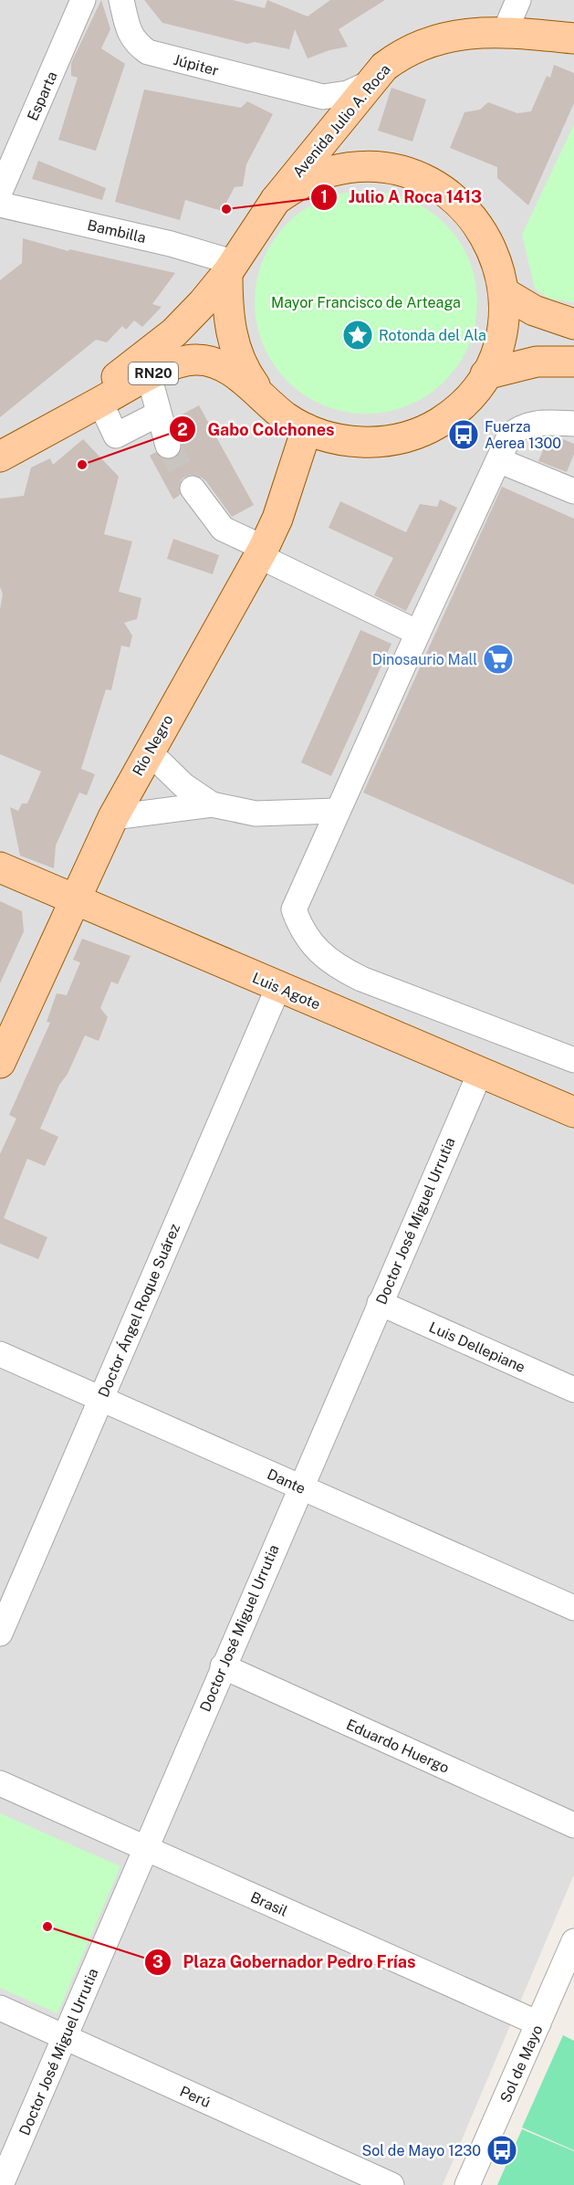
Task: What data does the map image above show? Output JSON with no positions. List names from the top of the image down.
{
  "streets": {
    "main road": [
      "Avenida Julio A. Roca",
      "RN20",
      "Río Negro",
      "Luis Agote"
    ],
    "street": [
      "Júpiter",
      "Esparta",
      "Bambilla",
      "Doctor José Miguel Urrutia",
      "Doctor Ángel Roque Suárez",
      "Luis Dellepiane",
      "Dante",
      "Eduardo Huergo",
      "Brasil",
      "Sol de Mayo",
      "Perú"
    ]
  },
  "crossings": [
    ["Júpiter", "Avenida Julio A. Roca"],
    ["Avenida Julio A. Roca", "Bambilla"],
    ["Avenida Julio A. Roca", "Río Negro"],
    ["Río Negro", "Luis Agote"],
    ["Luis Agote", "Doctor José Miguel Urrutia"],
    ["Luis Agote", "Doctor Ángel Roque Suárez"],
    ["Doctor José Miguel Urrutia", "Luis Dellepiane"],
    ["Doctor José Miguel Urrutia", "Dante"],
    ["Doctor José Miguel Urrutia", "Eduardo Huergo"],
    ["Doctor José Miguel Urrutia", "Brasil"],
    ["Doctor José Miguel Urrutia", "Perú"],
    ["Doctor Ángel Roque Suárez", "Dante"],
    ["Brasil", "Sol de Mayo"]
  ],
  "parks": ["Mayor Francisco de Arteaga"],
  "places": {
    "other": ["Julio A Roca 1413", "Gabo Colchones", "Plaza Gobernador Pedro Frías"],
    "place": ["Rotonda del Ala"],
    "bus stop": ["Fuerza Aerea 1300", "Sol de Mayo 1230"],
    "supermarket": ["Dinosaurio Mall"]
  }
}
